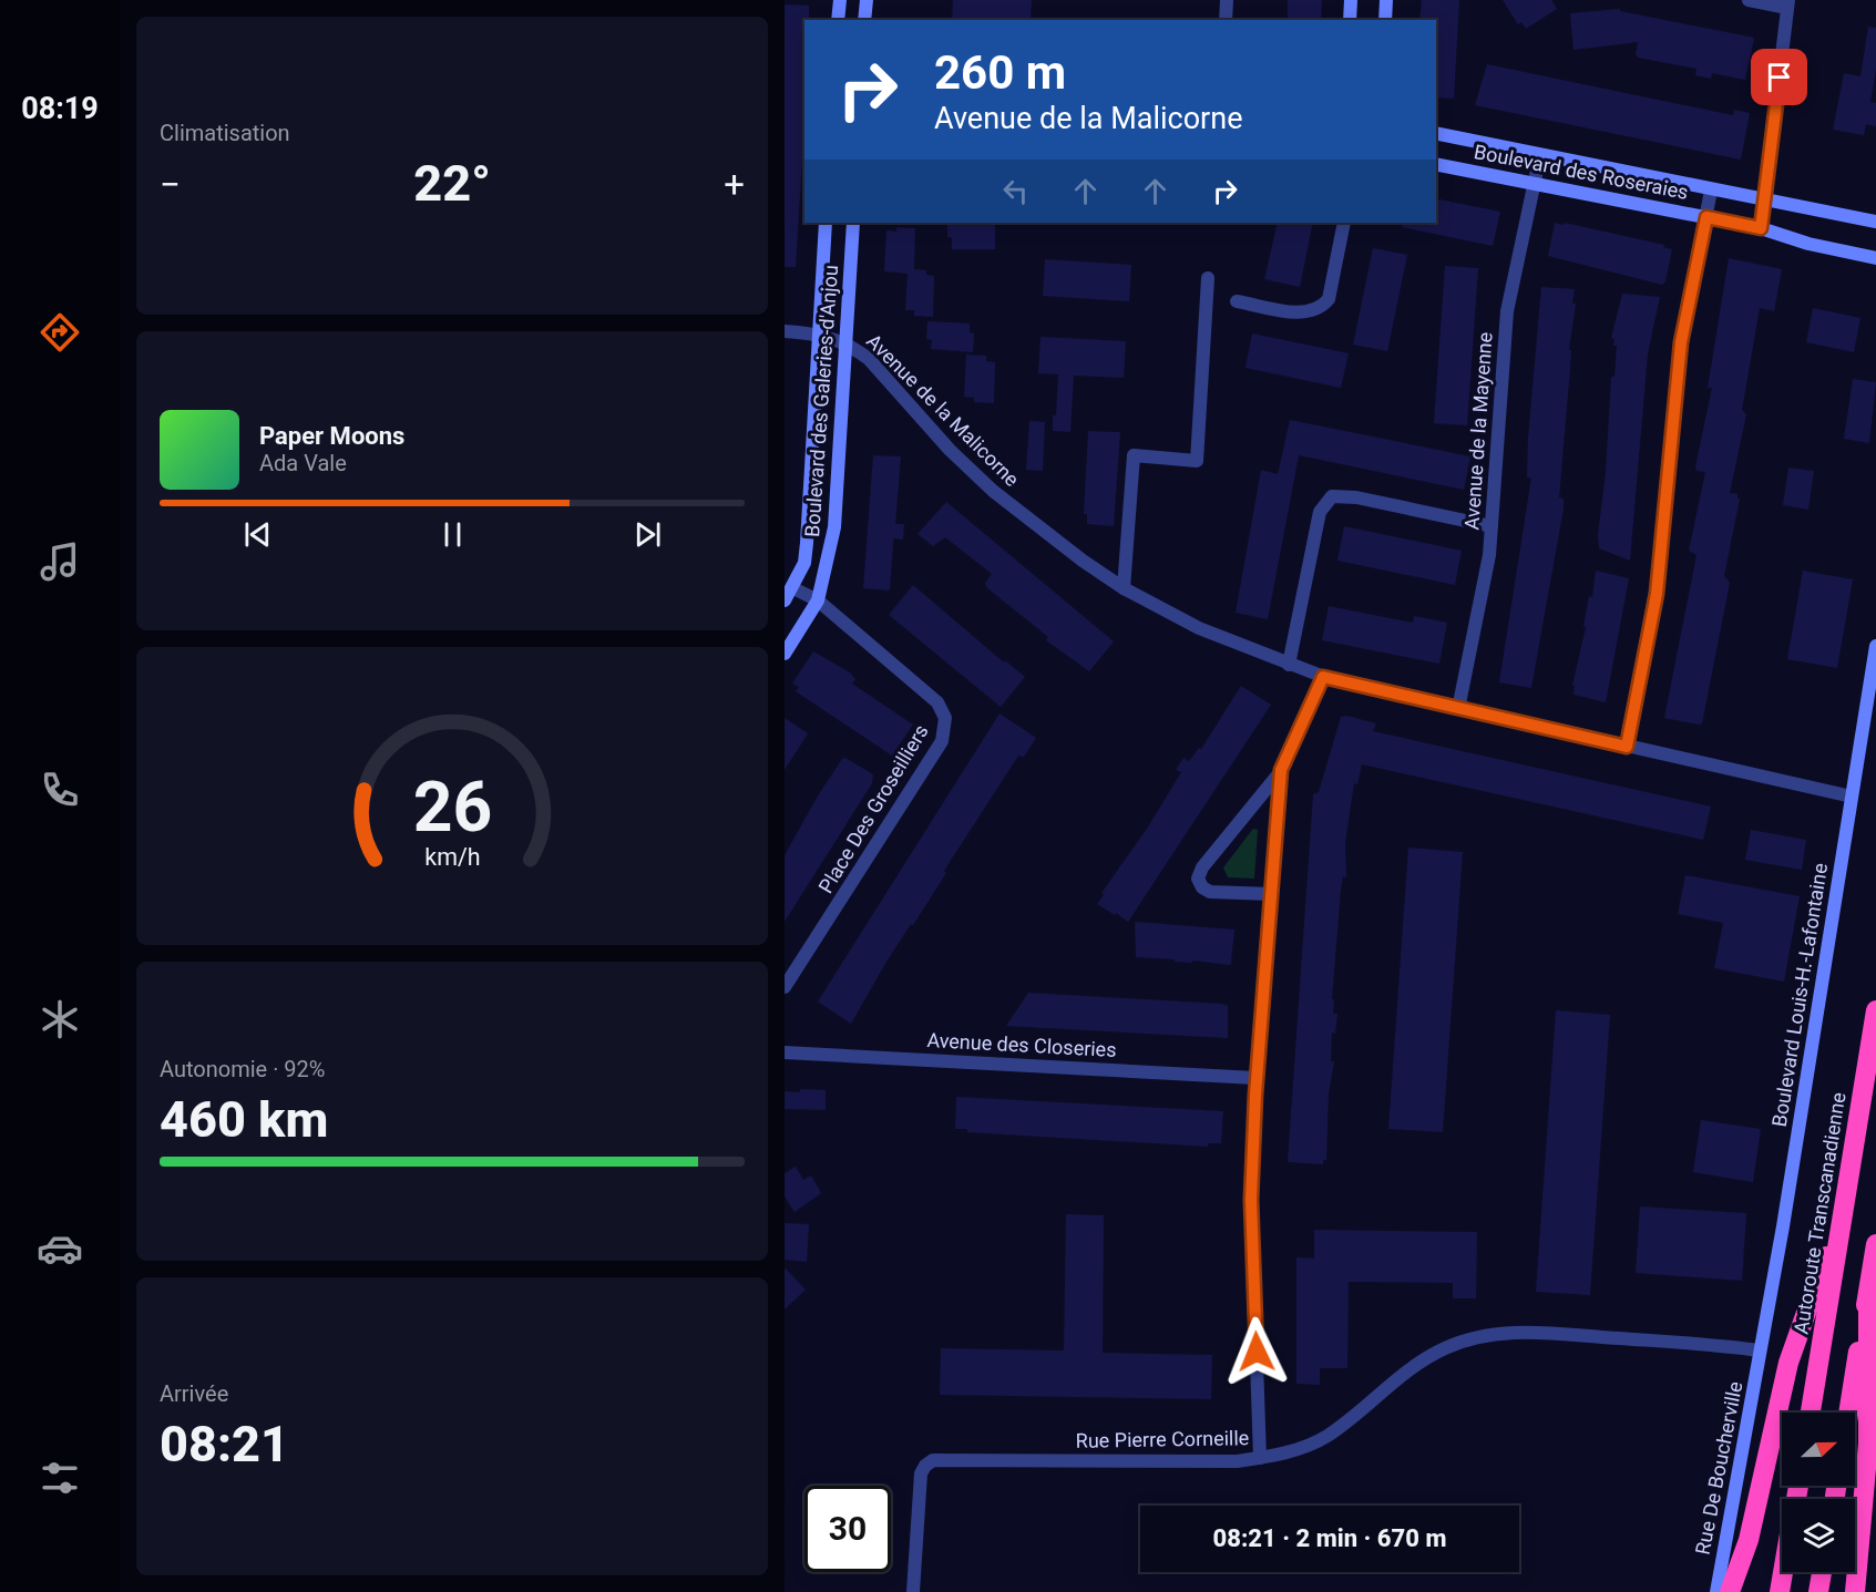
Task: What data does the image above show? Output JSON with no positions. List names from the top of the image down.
{
  "streets": {
    "highway": ["Autoroute Transcanadienne"],
    "street": [
      "Boulevard des Roseraies",
      "Boulevard des Galeries-d'Anjou",
      "Avenue de la Malicorne",
      "Avenue de la Mayenne",
      "Place Des Groseilliers",
      "Boulevard Louis-H.-Lafontaine",
      "Avenue des Closeries",
      "Rue Pierre Corneille",
      "Rue De Boucherville"
    ]
  },
  "crossings": [
    ["Boulevard des Roseraies", "Avenue de la Mayenne"],
    ["Boulevard des Galeries-d'Anjou", "Avenue de la Malicorne"],
    ["Boulevard des Galeries-d'Anjou", "Place Des Groseilliers"],
    ["Avenue de la Malicorne", "Avenue de la Mayenne"],
    ["Avenue de la Malicorne", "Boulevard Louis-H.-Lafontaine"],
    ["Boulevard Louis-H.-Lafontaine", "Rue Pierre Corneille"],
    ["Boulevard Louis-H.-Lafontaine", "Rue De Boucherville"],
    ["Rue Pierre Corneille", "Rue De Boucherville"]
  ],
  "north": "right",
  "page": {
    "tabs": "08:19",
    "tile": [
      "Climatisation",
      ["Autonomie · 92%", "460 km"],
      ["Arrivée", "08:21"]
    ],
    "turn": ["260 m", "Avenue de la Malicorne"],
    "heat": ["−", "22°", "+"],
    "song": ["Paper Moons", "Ada Vale"],
    "limit": "30",
    "trip": "08:21 · 2 min · 670 m",
    "gauge": ["26", "km/h"]
  }
}
